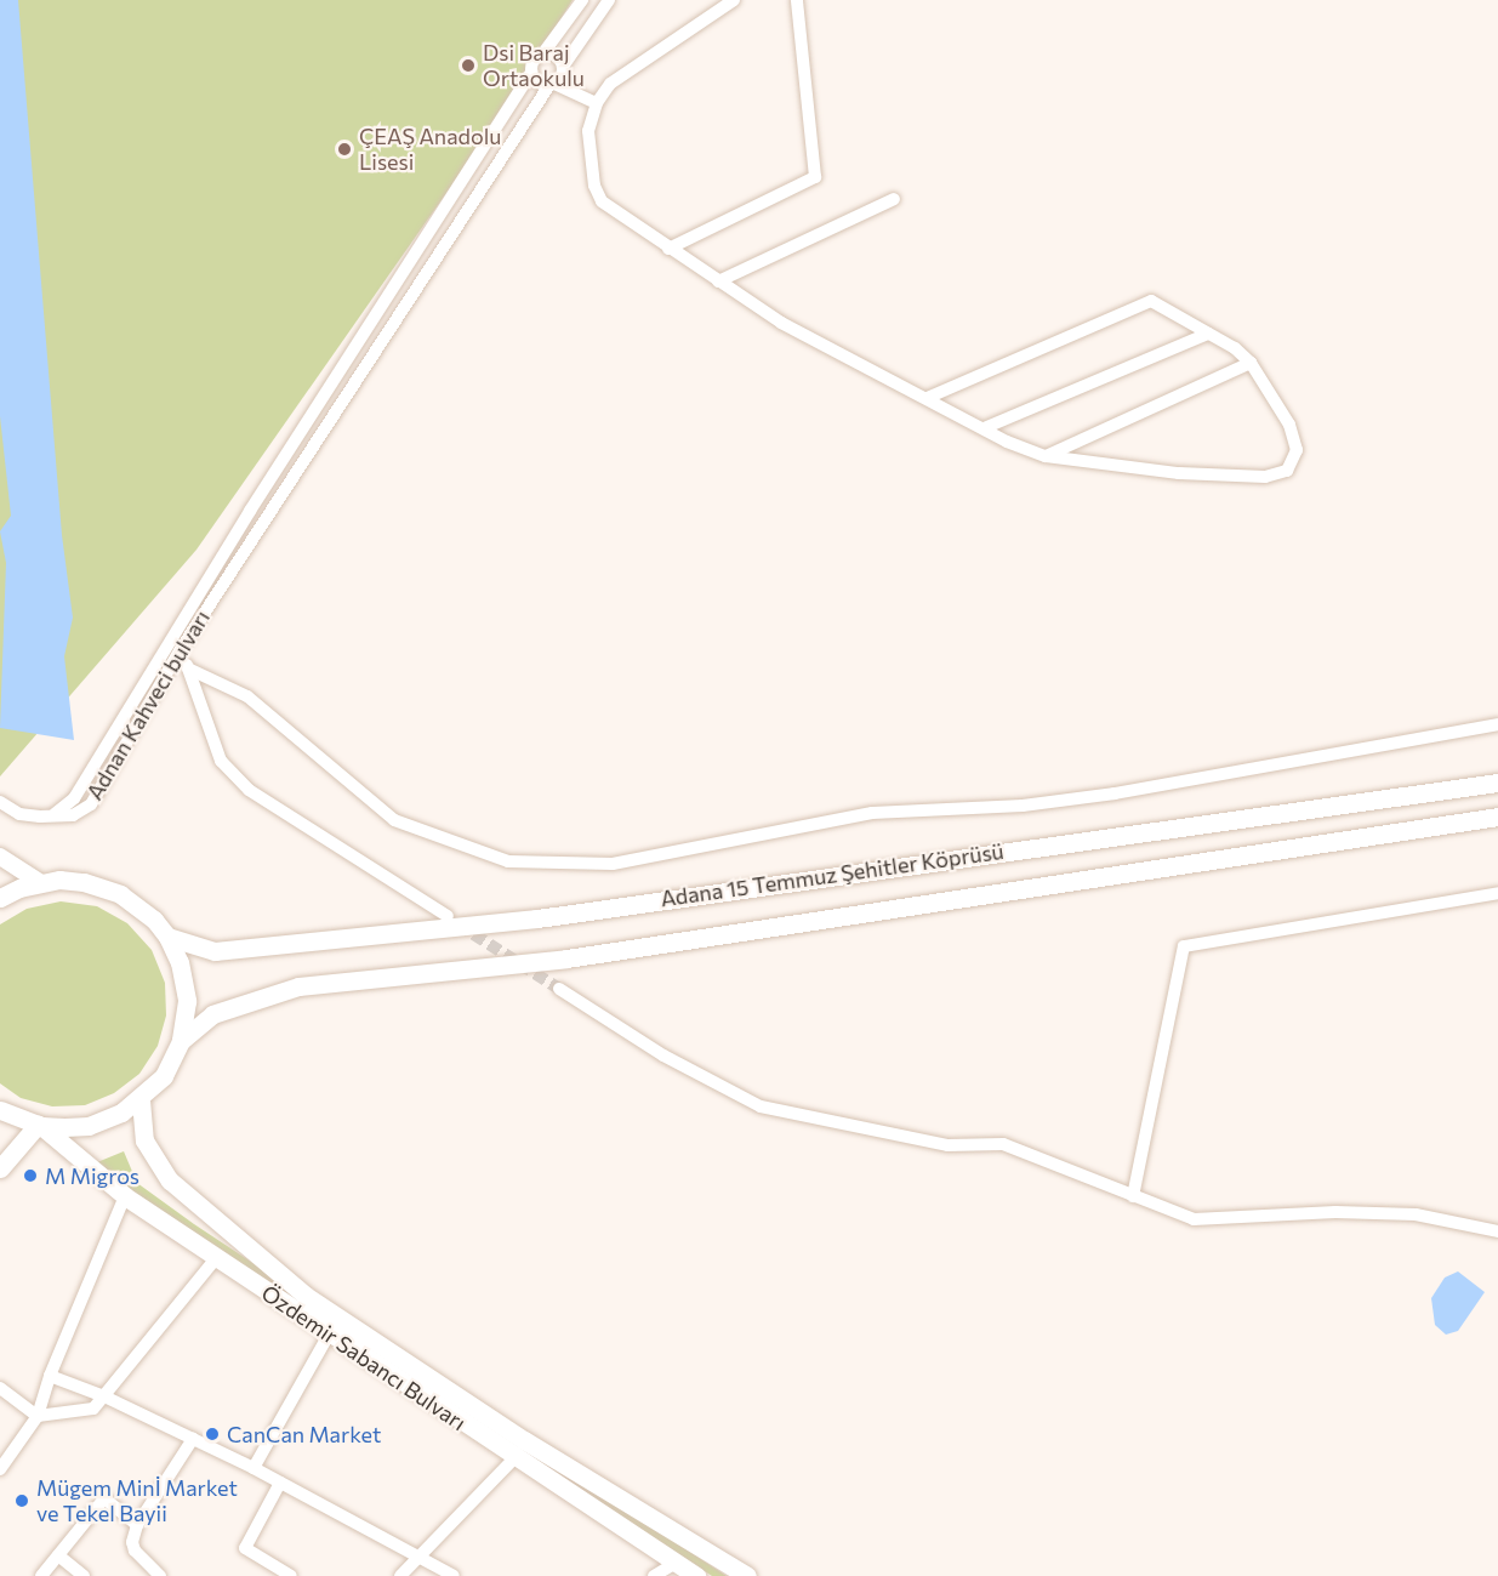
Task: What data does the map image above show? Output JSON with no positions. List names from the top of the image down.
{
  "streets": {
    "main road": ["Adana 15 Temmuz Şehitler Köprüsü", "Özdemir Sabancı Bulvarı"],
    "street": ["Adnan Kahveci bulvarı"]
  },
  "places": [
    "Dsi Baraj Ortaokulu",
    "ÇEAŞ Anadolu Lisesi",
    "M Migros",
    "CanCan Market",
    "Mügem Minİ Market ve Tekel Bayii"
  ]
}
